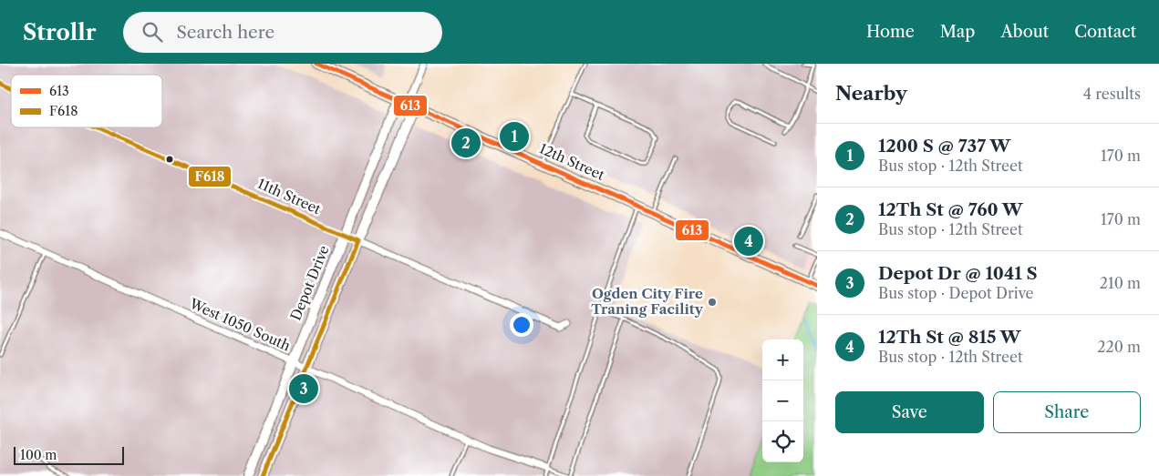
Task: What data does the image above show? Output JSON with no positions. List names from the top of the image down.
{
  "streets": {
    "main road": ["12th Street", "Depot Drive"],
    "street": ["11th Street", "West 1050 South"]
  },
  "crossings": [
    ["12th Street", "Depot Drive"],
    ["11th Street", "Depot Drive"],
    ["Depot Drive", "West 1050 South"]
  ],
  "places": ["Ogden City Fire Traning Facility"],
  "lines": ["transit line 613", "transit line F618"],
  "legend": ["613", "F618"],
  "scale_bar": "100 m",
  "page": {
    "header": "Strollr",
    "search": "Search here",
    "nav": [
      "Home",
      "Map",
      "About",
      "Contact"
    ],
    "heading": ["Nearby", "4 results"],
    "pins": [
      "1",
      "2",
      "4",
      "3"
    ],
    "list": [
      {
        "mark": "1",
        "name": "1200 S @ 737 W",
        "note": "Bus stop · 12th Street",
        "value": "170 m"
      },
      {
        "mark": "2",
        "name": "12Th St @ 760 W",
        "note": "Bus stop · 12th Street",
        "value": "170 m"
      },
      {
        "mark": "3",
        "name": "Depot Dr @ 1041 S",
        "note": "Bus stop · Depot Drive",
        "value": "210 m"
      },
      {
        "mark": "4",
        "name": "12Th St @ 815 W",
        "note": "Bus stop · 12th Street",
        "value": "220 m"
      }
    ],
    "map_buttons": ["+", "−"],
    "buttons": ["Save", "Share"],
    "scale": "100 m"
  }
}
